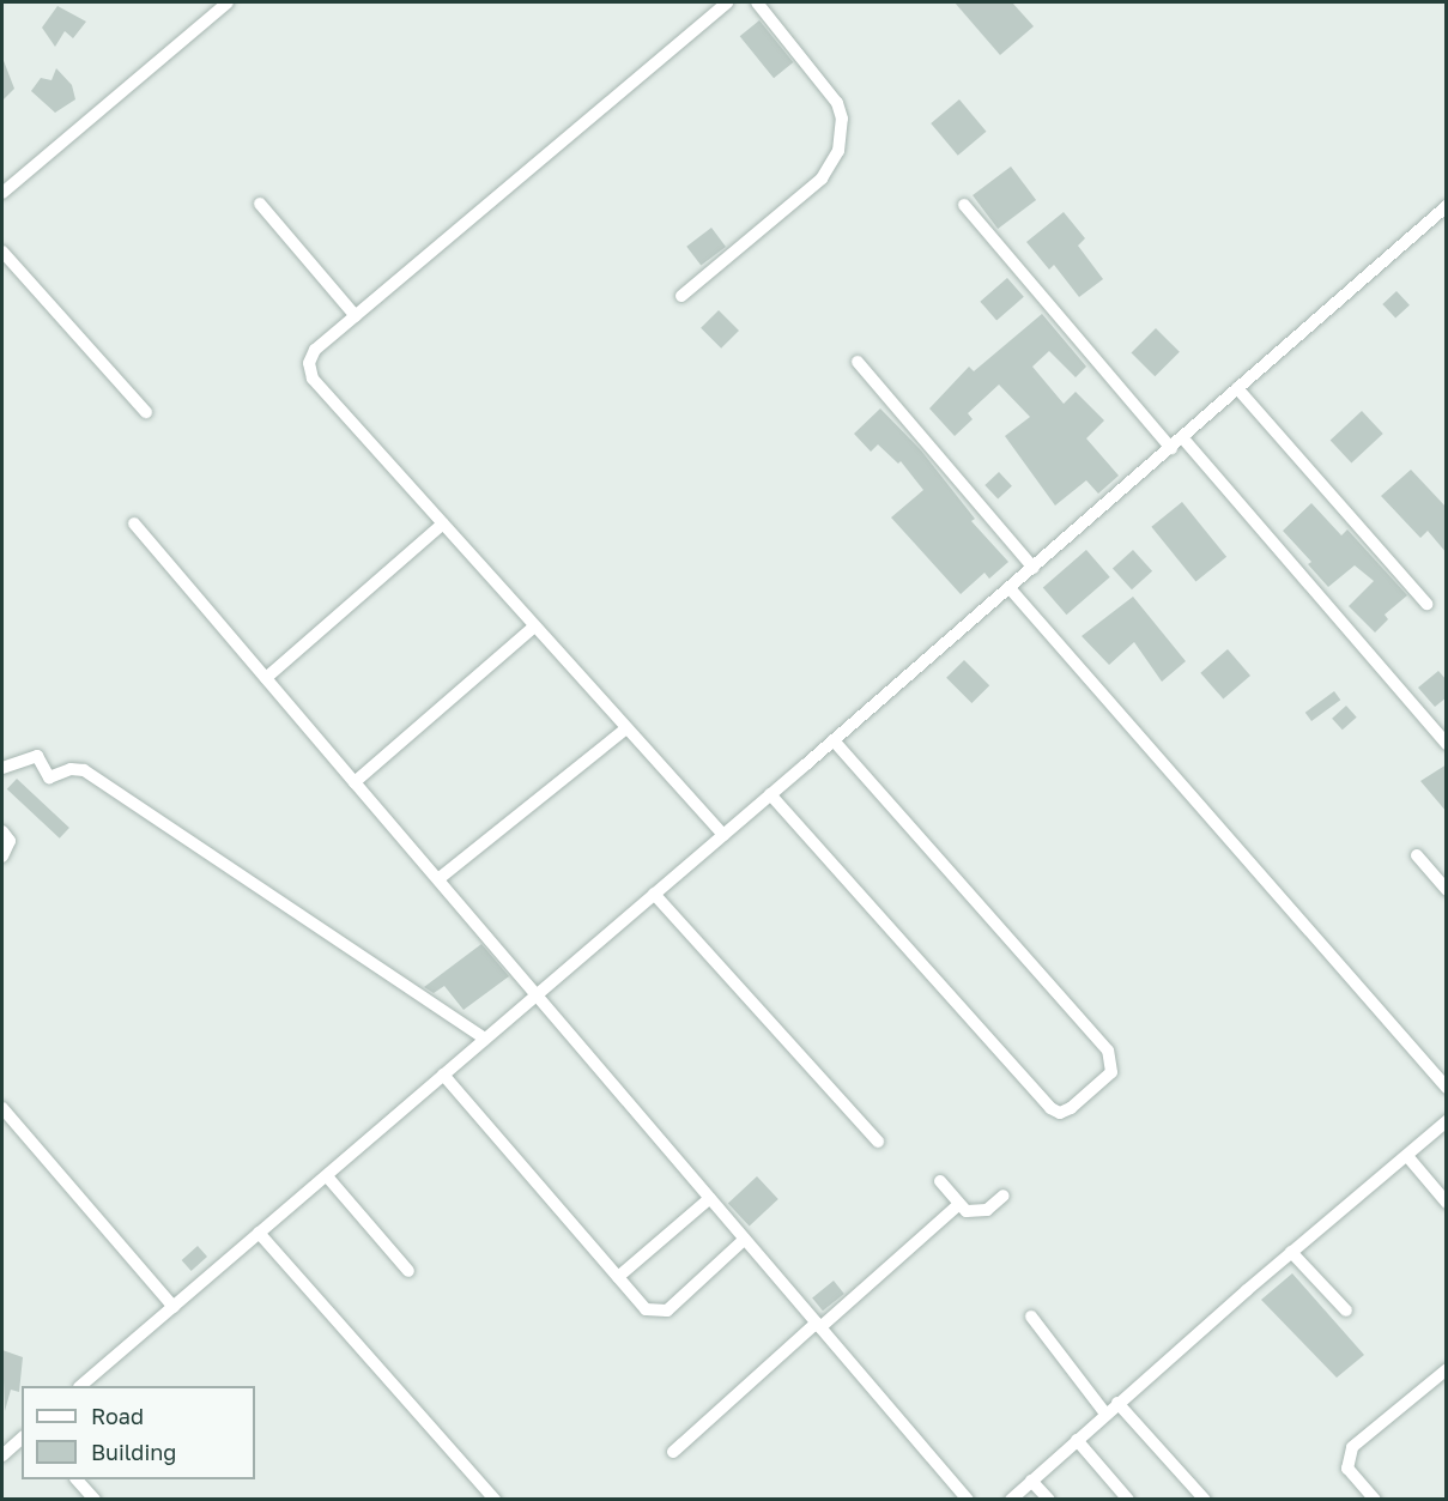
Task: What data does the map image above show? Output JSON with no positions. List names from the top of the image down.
{
  "legend": ["Road", "Building"]
}
